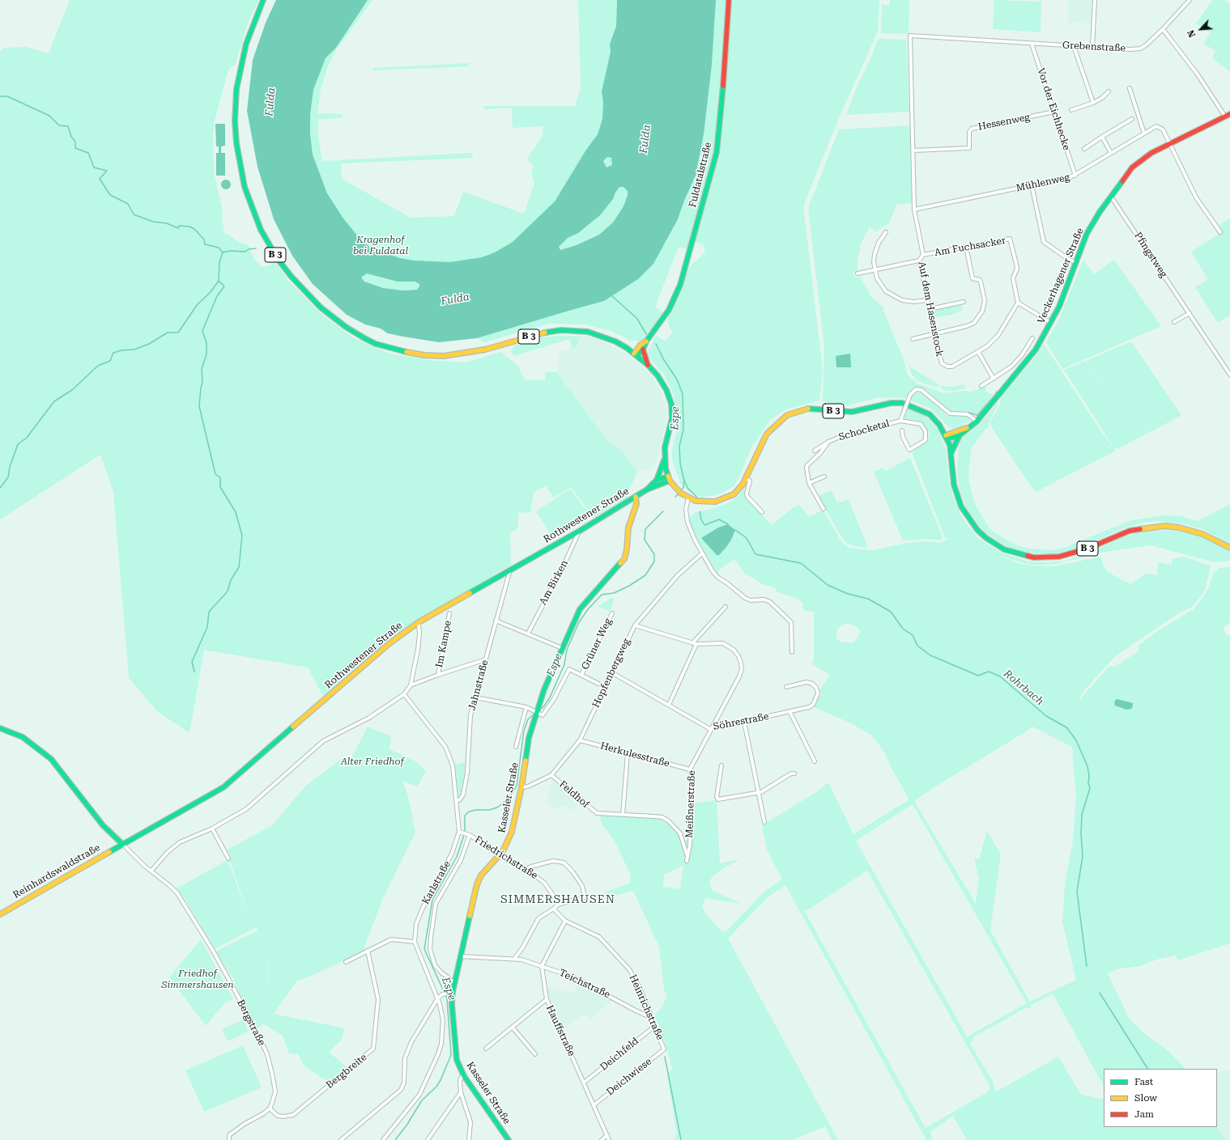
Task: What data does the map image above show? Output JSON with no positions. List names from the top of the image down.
{
  "streets": {
    "main road": [
      "Fuldatalstraße",
      "B 3",
      "Veckerhagener Straße",
      "Rothwestener Straße",
      "Kasseler Straße",
      "Reinhardswaldstraße"
    ],
    "street": [
      "Grebenstraße",
      "Vor der Eichhecke",
      "Hessenweg",
      "Mühlenweg",
      "Am Fuchsacker",
      "Pfingstweg",
      "Auf dem Hasenstock",
      "Schocketal",
      "Am Birken",
      "Im Kampe",
      "Grüner Weg",
      "Hopfenbergweg",
      "Jahnstraße",
      "Söhrestraße",
      "Herkulesstraße",
      "Feldhof",
      "Meißnerstraße",
      "Friedrichstraße",
      "Karlstraße",
      "Teichstraße",
      "Heinrichstraße",
      "Bergstraße",
      "Hauffstraße",
      "Deichfeld",
      "Bergbreite",
      "Deichwiese"
    ]
  },
  "crossings": [
    ["Grebenstraße", "Vor der Eichhecke"],
    ["Grebenstraße", "Auf dem Hasenstock"],
    ["Vor der Eichhecke", "Hessenweg"],
    ["Vor der Eichhecke", "Mühlenweg"],
    ["Hessenweg", "Auf dem Hasenstock"],
    ["Fuldatalstraße", "B 3"],
    ["Mühlenweg", "Veckerhagener Straße"],
    ["Mühlenweg", "Auf dem Hasenstock"],
    ["Am Fuchsacker", "Auf dem Hasenstock"],
    ["B 3", "Veckerhagener Straße"],
    ["B 3", "Rothwestener Straße"],
    ["Pfingstweg", "Veckerhagener Straße"],
    ["Veckerhagener Straße", "Schocketal"],
    ["Rothwestener Straße", "Am Birken"],
    ["Rothwestener Straße", "Jahnstraße"],
    ["Rothwestener Straße", "Kasseler Straße"],
    ["Rothwestener Straße", "Reinhardswaldstraße"],
    ["Rothwestener Straße", "Bergstraße"],
    ["Im Kampe", "Jahnstraße"],
    ["Grüner Weg", "Kasseler Straße"],
    ["Hopfenbergweg", "Söhrestraße"],
    ["Hopfenbergweg", "Herkulesstraße"],
    ["Hopfenbergweg", "Feldhof"],
    ["Hopfenbergweg", "Kasseler Straße"],
    ["Hopfenbergweg", "Meißnerstraße"],
    ["Jahnstraße", "Karlstraße"],
    ["Söhrestraße", "Meißnerstraße"],
    ["Herkulesstraße", "Meißnerstraße"],
    ["Kasseler Straße", "Friedrichstraße"],
    ["Kasseler Straße", "Teichstraße"],
    ["Friedrichstraße", "Karlstraße"],
    ["Reinhardswaldstraße", "Bergstraße"],
    ["Teichstraße", "Heinrichstraße"],
    ["Teichstraße", "Hauffstraße"],
    ["Heinrichstraße", "Deichfeld"],
    ["Heinrichstraße", "Deichwiese"],
    ["Bergstraße", "Bergbreite"],
    ["Hauffstraße", "Deichfeld"],
    ["Hauffstraße", "Deichwiese"]
  ],
  "districts": ["SIMMERSHAUSEN"],
  "water": ["Fulda", "Espe", "Rohrbach"],
  "parks": ["Kragenhof bei Fuldatal", "Alter Friedhof", "Friedhof Simmershausen"],
  "legend": ["Fast", "Slow", "Jam"],
  "north": "bottom left"
}
